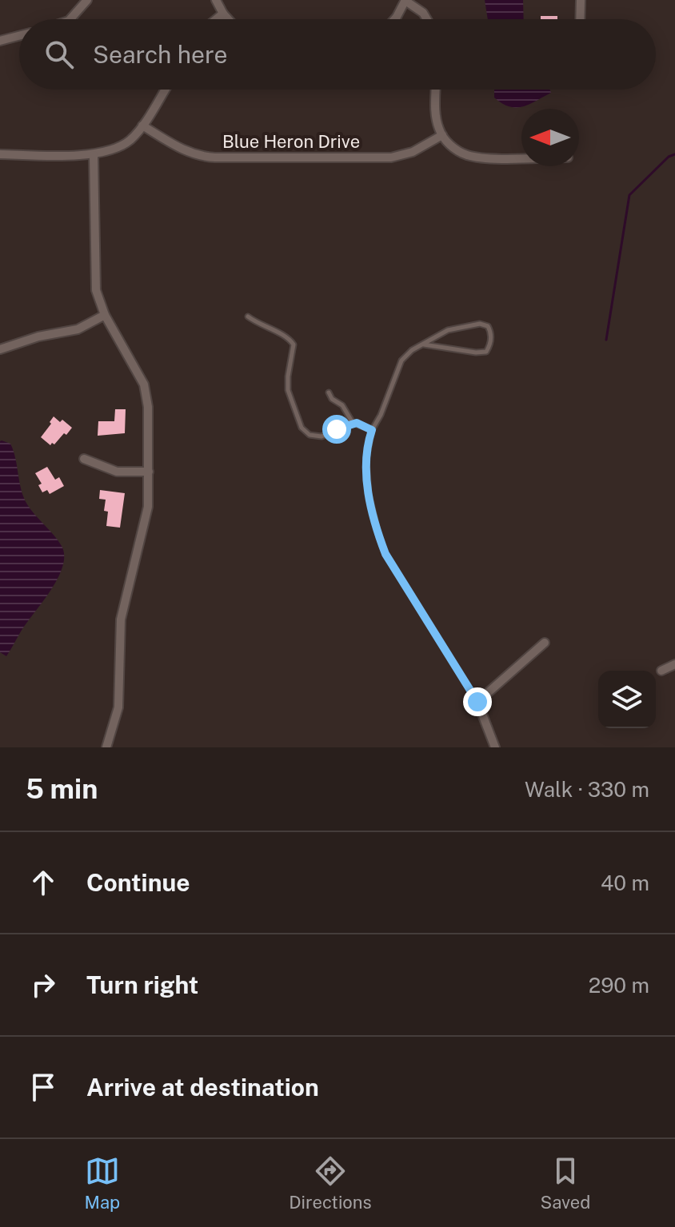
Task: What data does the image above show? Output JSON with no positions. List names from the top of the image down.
{
  "streets": {
    "street": ["Blue Heron Drive"]
  },
  "north": "left",
  "page": {
    "search": "Search here",
    "heading": ["5 min", "Walk · 330 m"],
    "list": [
      ["Continue", "40 m"],
      ["Turn right", "290 m"],
      "Arrive at destination"
    ],
    "nav": ["Map", "Directions", "Saved"]
  }
}
